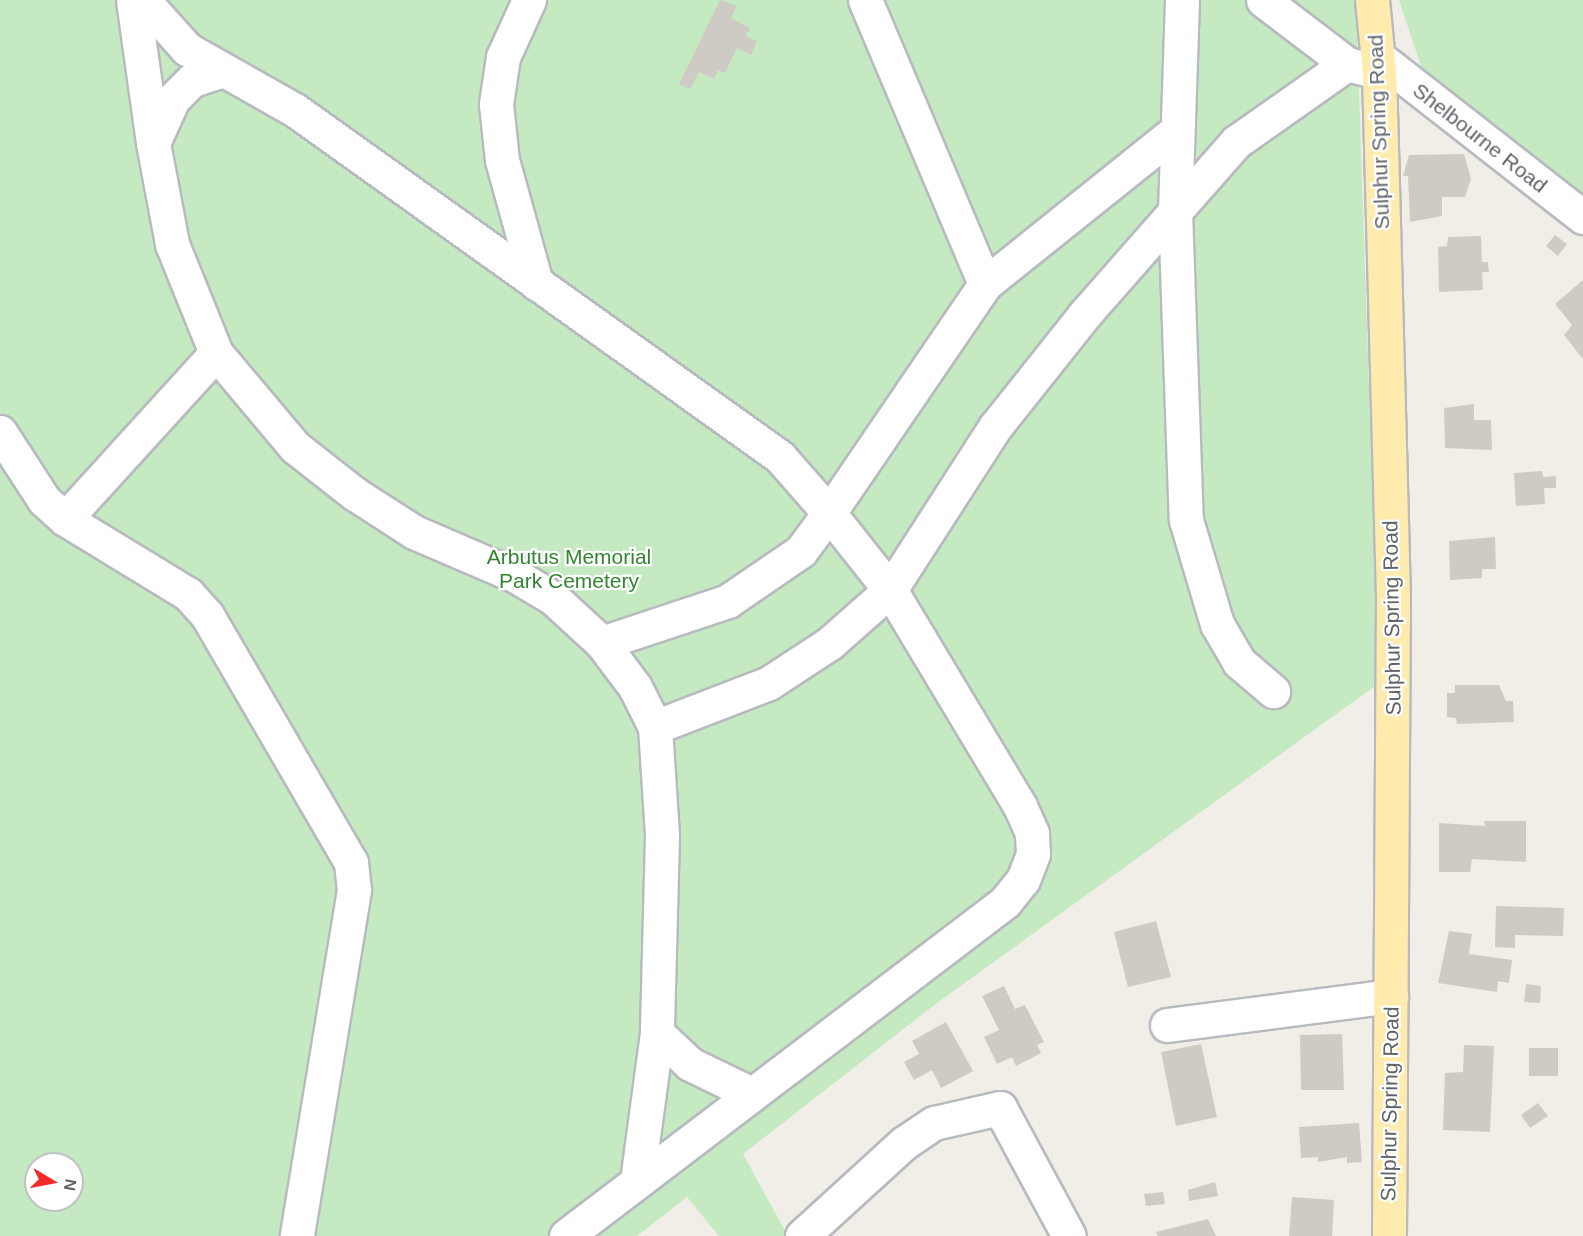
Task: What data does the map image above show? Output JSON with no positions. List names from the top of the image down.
{
  "streets": {
    "main road": ["Sulphur Spring Road"],
    "street": ["Shelbourne Road"]
  },
  "crossings": [
    ["Sulphur Spring Road", "Shelbourne Road"]
  ],
  "parks": ["Arbutus Memorial Park Cemetery"],
  "north": "right"
}
